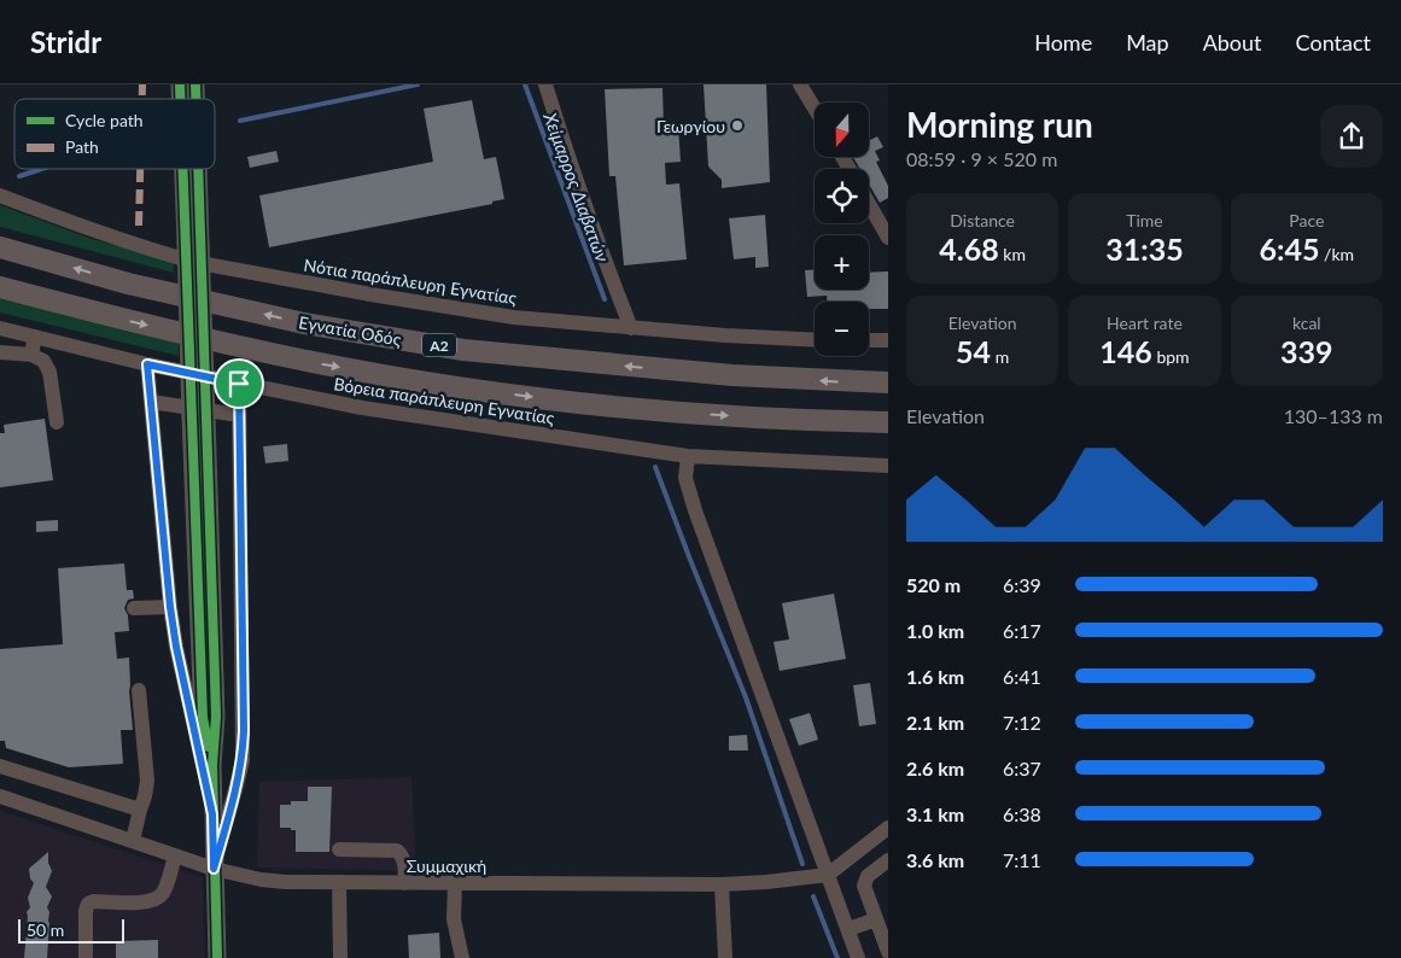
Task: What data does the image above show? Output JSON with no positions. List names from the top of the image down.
{
  "streets": {
    "highway": ["Εγνατία Οδός", "Α2"],
    "street": ["Νότια παράπλευρη Εγνατίας", "Βόρεια παράπλευρη Εγνατίας", "Συμμαχική"]
  },
  "water": ["Χείμαρρος Διαβατών"],
  "places": ["Γεωργίου"],
  "legend": ["Cycle path", "Path"],
  "scale_bar": "50 m",
  "north": "bottom",
  "page": {
    "header": "Stridr",
    "nav": [
      "Home",
      "Map",
      "About",
      "Contact"
    ],
    "heading": ["Morning run", "08:59 · 9 × 520 m"],
    "map_buttons": ["+", "−"],
    "stats": [
      ["Distance", "4.68 km"],
      ["Time", "31:35"],
      ["Pace", "6:45 /km"],
      ["Elevation", "54 m"],
      ["Heart rate", "146 bpm"],
      ["kcal", "339"]
    ],
    "chart": ["Elevation", "130–133 m"],
    "list": [
      {
        "name": "520 m",
        "note": "6:39"
      },
      {
        "name": "1.0 km",
        "note": "6:17"
      },
      {
        "name": "1.6 km",
        "note": "6:41"
      },
      {
        "name": "2.1 km",
        "note": "7:12"
      },
      {
        "name": "2.6 km",
        "note": "6:37"
      },
      {
        "name": "3.1 km",
        "note": "6:38"
      },
      {
        "name": "3.6 km",
        "note": "7:11"
      }
    ],
    "scale": "50 m"
  }
}
